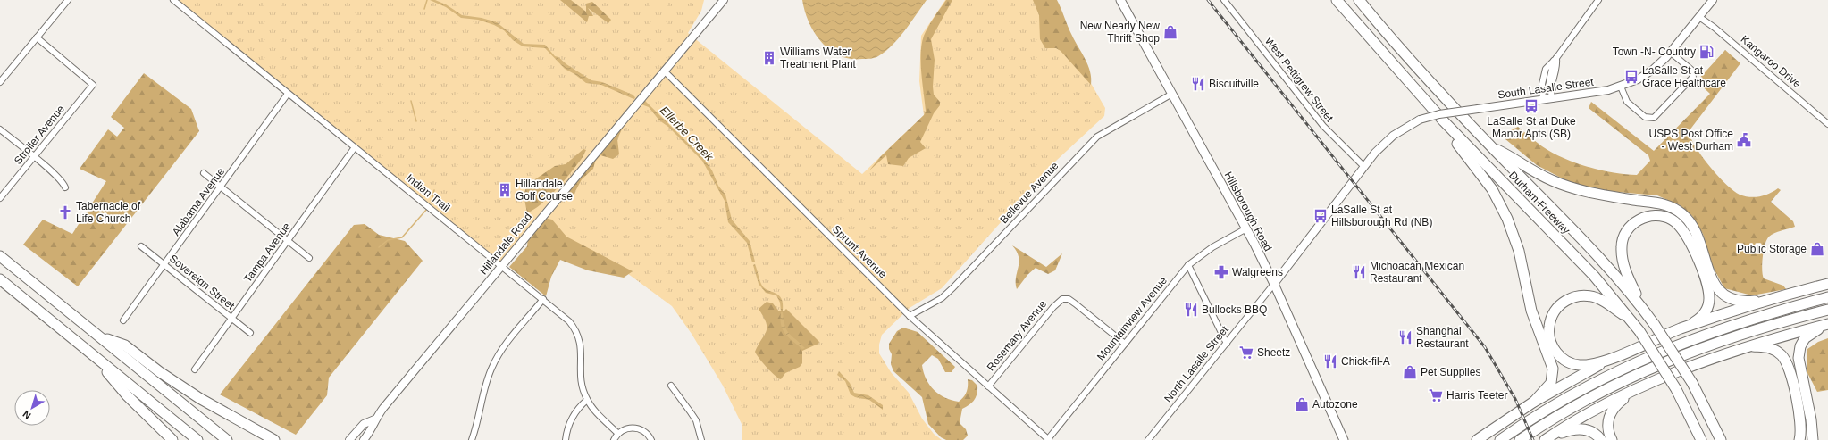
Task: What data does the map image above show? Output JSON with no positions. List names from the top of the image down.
{
  "streets": {
    "highway": ["Durham Freeway"],
    "main road": [
      "South Lasalle Street",
      "Hillsborough Road",
      "Hillandale Road",
      "North Lasalle Street"
    ],
    "street": [
      "Kangaroo Drive",
      "West Pettigrew Street",
      "Stroller Avenue",
      "Indian Trail",
      "Bellevue Avenue",
      "Alabama Avenue",
      "Sprunt Avenue",
      "Tampa Avenue",
      "Sovereign Street",
      "Mountainview Avenue",
      "Rosemary Avenue"
    ]
  },
  "crossings": [
    ["Kangaroo Drive", "South Lasalle Street"],
    ["West Pettigrew Street", "South Lasalle Street"],
    ["West Pettigrew Street", "North Lasalle Street"],
    ["South Lasalle Street", "North Lasalle Street"],
    ["Indian Trail", "Alabama Avenue"],
    ["Indian Trail", "Hillandale Road"],
    ["Indian Trail", "Tampa Avenue"],
    ["Bellevue Avenue", "Hillsborough Road"],
    ["Bellevue Avenue", "Sprunt Avenue"],
    ["Alabama Avenue", "Sovereign Street"],
    ["Hillsborough Road", "Mountainview Avenue"],
    ["Hillsborough Road", "North Lasalle Street"],
    ["Hillandale Road", "Sprunt Avenue"],
    ["Sprunt Avenue", "Mountainview Avenue"],
    ["Sprunt Avenue", "Rosemary Avenue"],
    ["Tampa Avenue", "Sovereign Street"],
    ["Mountainview Avenue", "Rosemary Avenue"]
  ],
  "water": ["Ellerbe Creek"],
  "places": {
    "shop": [
      "New Nearly New Thrift Shop",
      "Public Storage",
      "Pet Supplies",
      "Autozone"
    ],
    "fuel station": ["Town -N- Country"],
    "building": ["Williams Water Treatment Plant", "Hillandale Golf Course"],
    "bus stop": ["LaSalle St at Grace Healthcare", "LaSalle St at Duke Manor Apts (SB)", "LaSalle St at Hillsborough Rd (NB)"],
    "restaurant": [
      "Biscuitville",
      "Michoacán Mexican Restaurant",
      "Bullocks BBQ",
      "Shanghai Restaurant",
      "Chick-fil-A"
    ],
    "public building": ["USPS Post Office - West Durham"],
    "church": ["Tabernacle of Life Church"],
    "pharmacy": ["Walgreens"],
    "supermarket": ["Sheetz", "Harris Teeter"]
  },
  "north": "bottom left"
}
